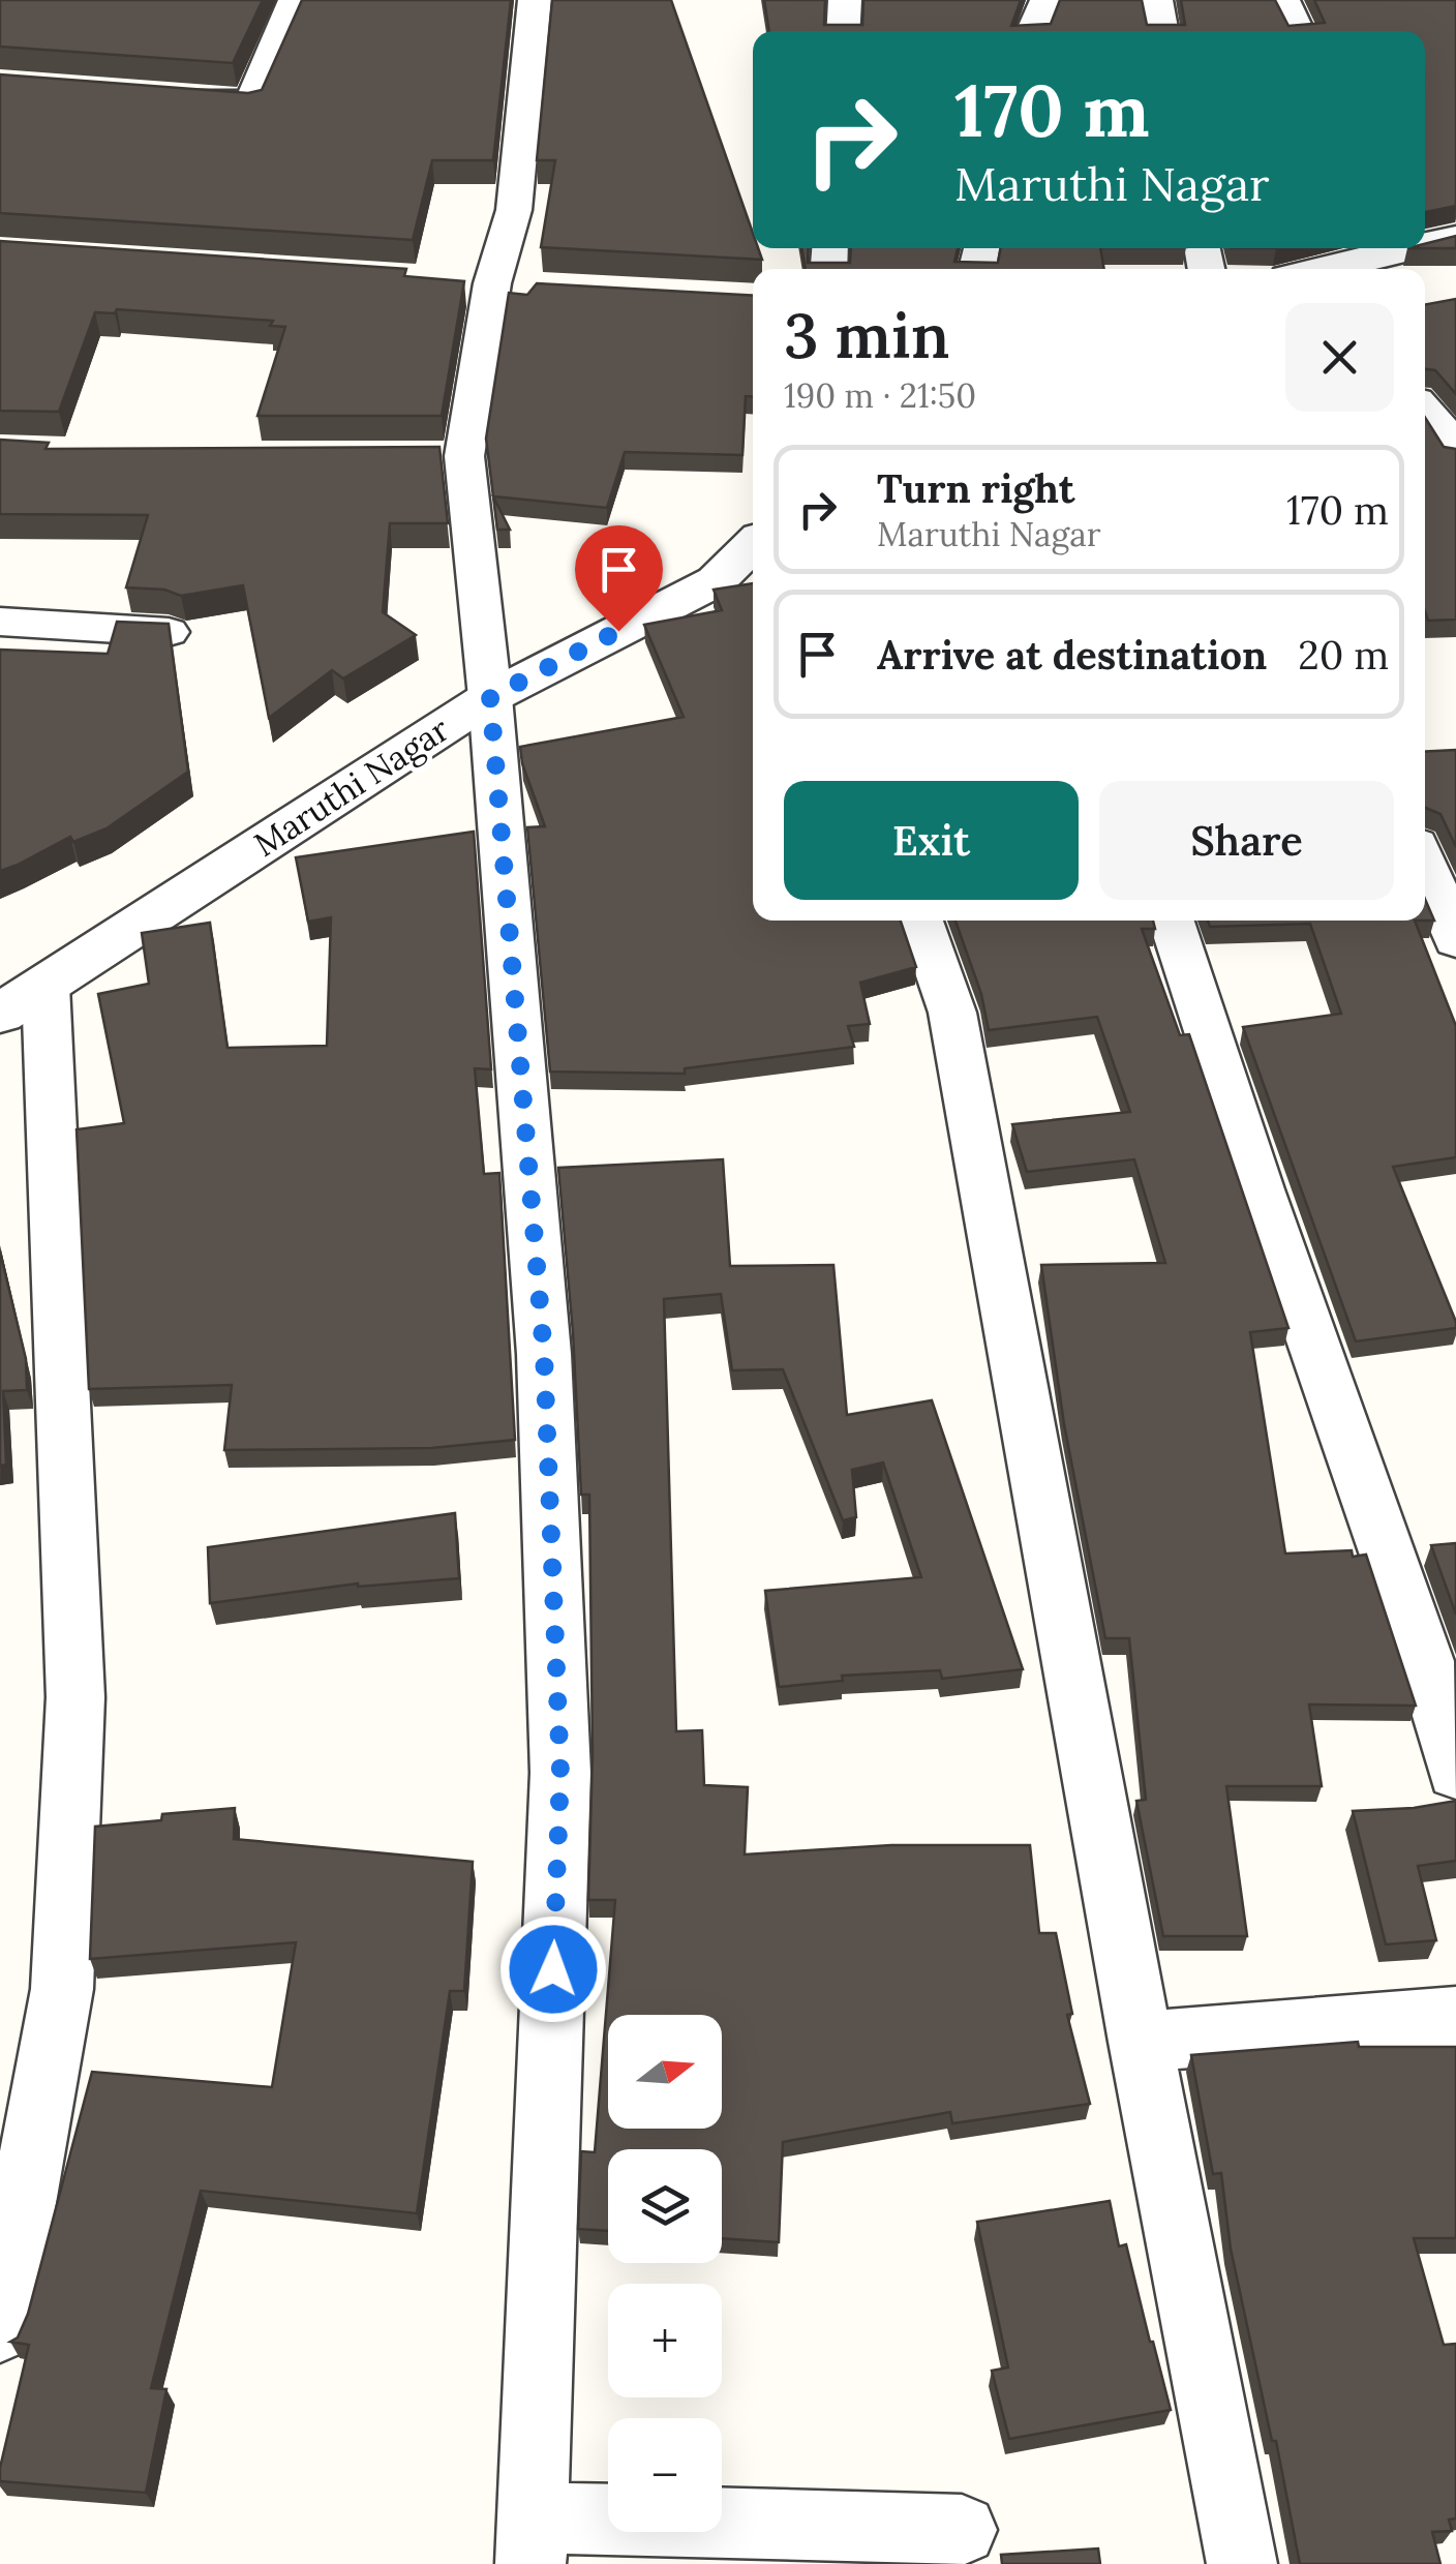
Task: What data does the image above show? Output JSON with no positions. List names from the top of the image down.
{
  "streets": {
    "street": ["Maruthi Nagar"]
  },
  "north": "right",
  "page": {
    "turn": ["170 m", "Maruthi Nagar"],
    "heading": ["3 min", "190 m · 21:50"],
    "list": [
      {
        "name": "Turn right",
        "note": "Maruthi Nagar",
        "value": "170 m"
      },
      {
        "name": "Arrive at destination",
        "value": "20 m"
      }
    ],
    "buttons": ["Exit", "Share"],
    "map_buttons": ["+", "−"]
  }
}
